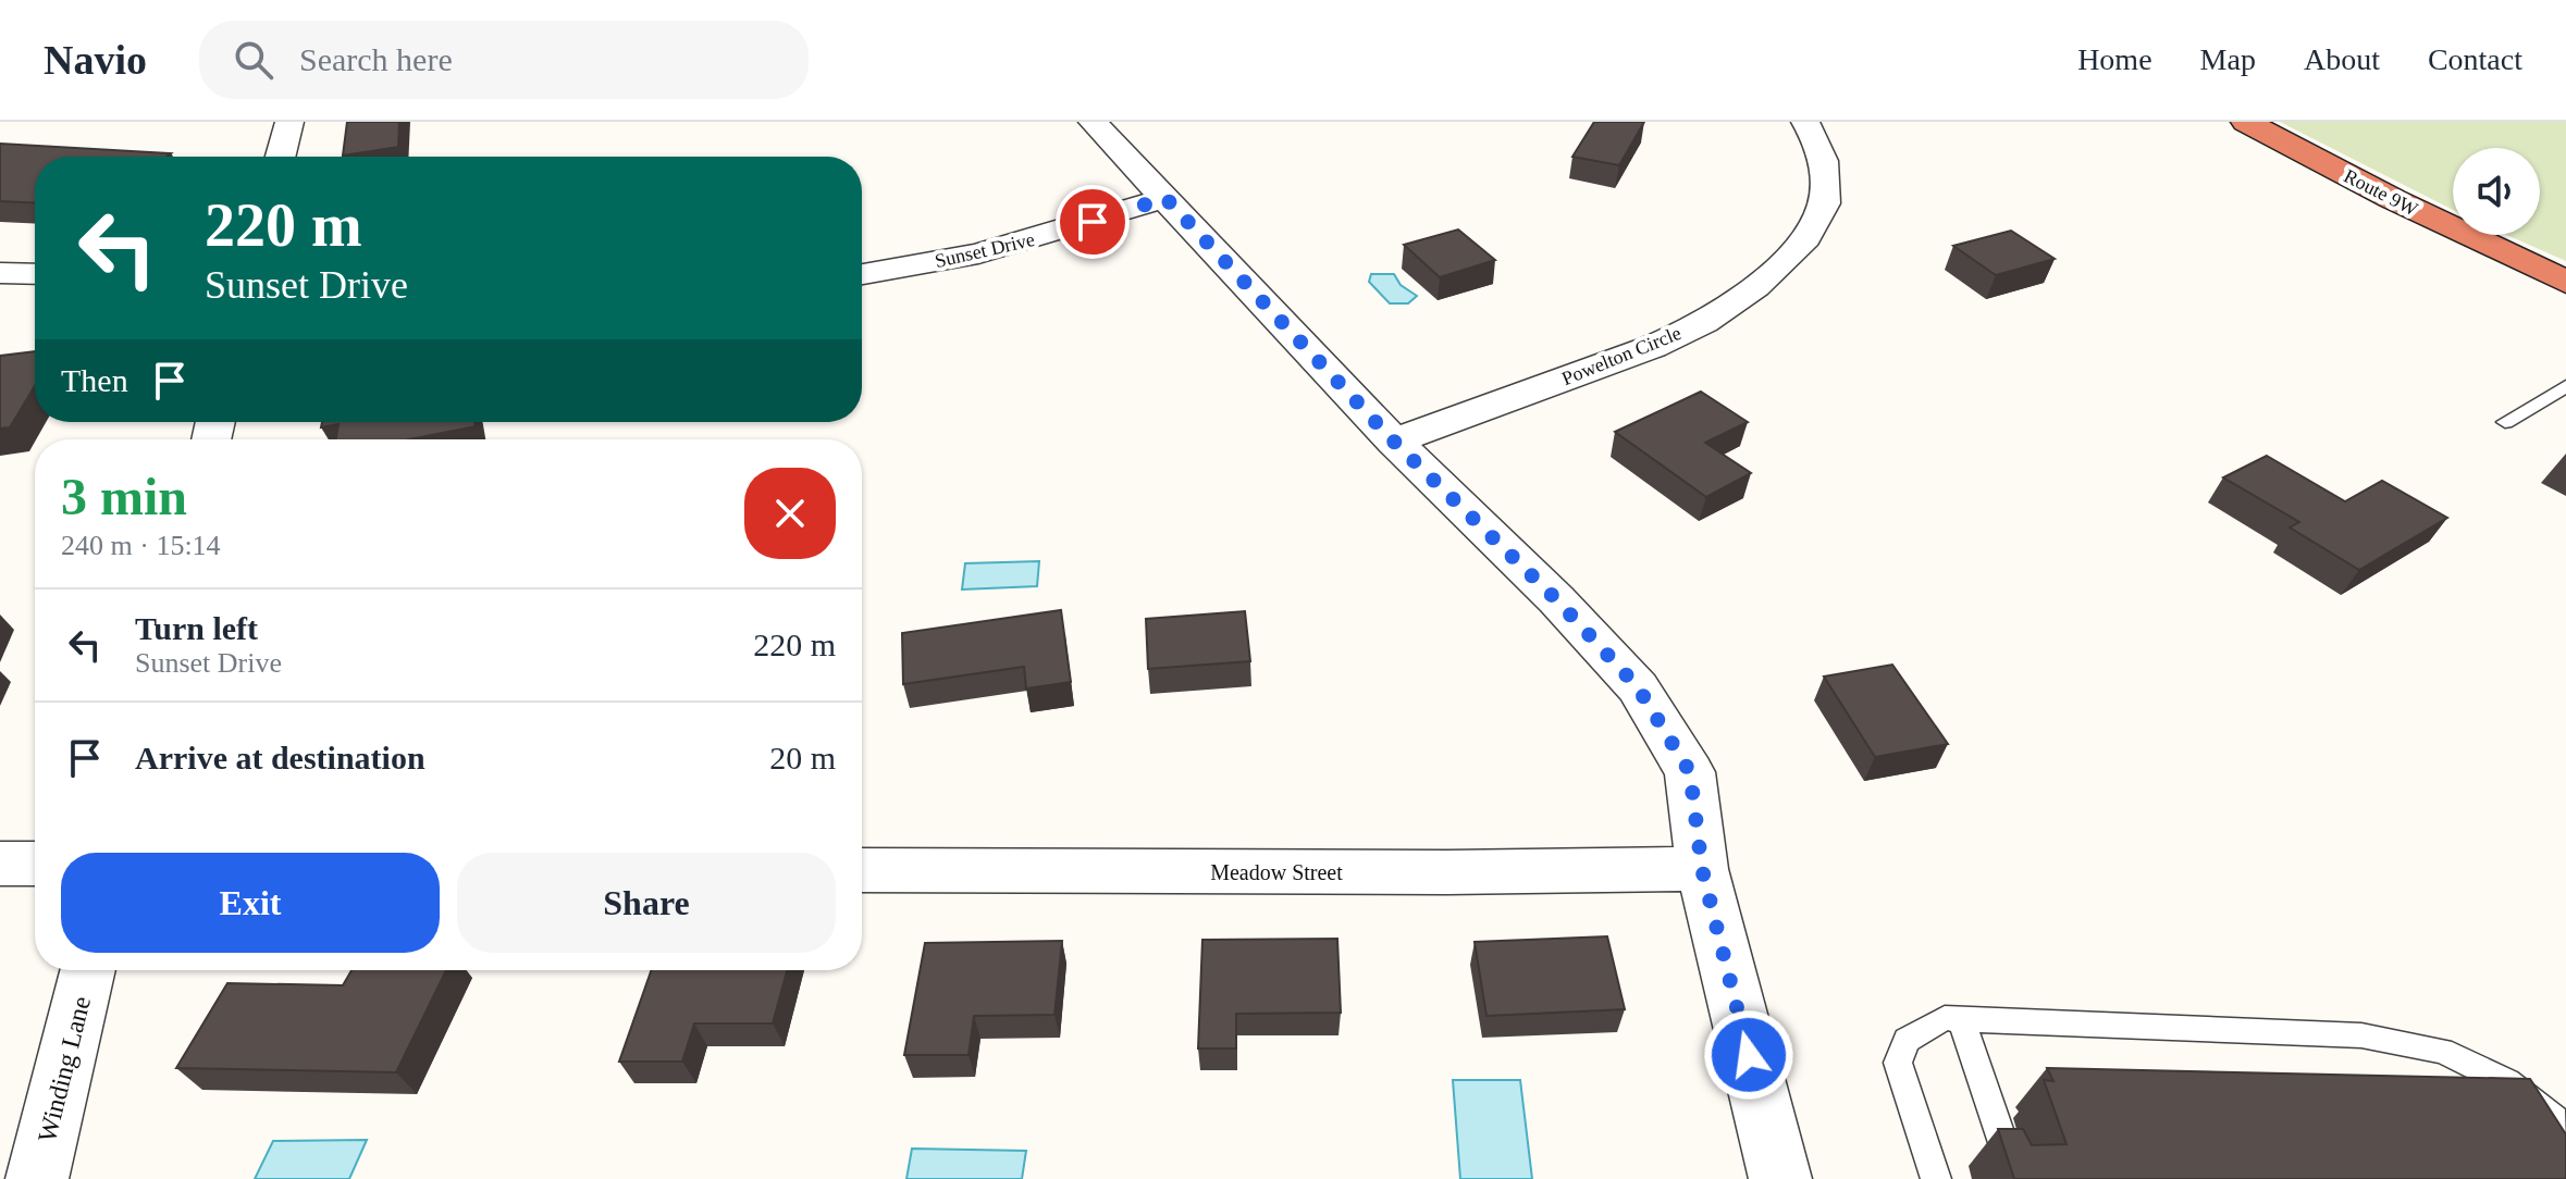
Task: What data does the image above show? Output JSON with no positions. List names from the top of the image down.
{
  "streets": {
    "highway": ["Route 9W"],
    "street": [
      "Sunset Drive",
      "Powelton Circle",
      "Meadow Street",
      "Winding Lane"
    ]
  },
  "page": {
    "header": "Navio",
    "search": "Search here",
    "nav": [
      "Home",
      "Map",
      "About",
      "Contact"
    ],
    "turn": ["220 m", "Sunset Drive"],
    "then": "Then",
    "heading": ["3 min", "240 m · 15:14"],
    "list": [
      {
        "name": "Turn left",
        "note": "Sunset Drive",
        "value": "220 m"
      },
      {
        "name": "Arrive at destination",
        "value": "20 m"
      }
    ],
    "buttons": ["Exit", "Share"]
  }
}
